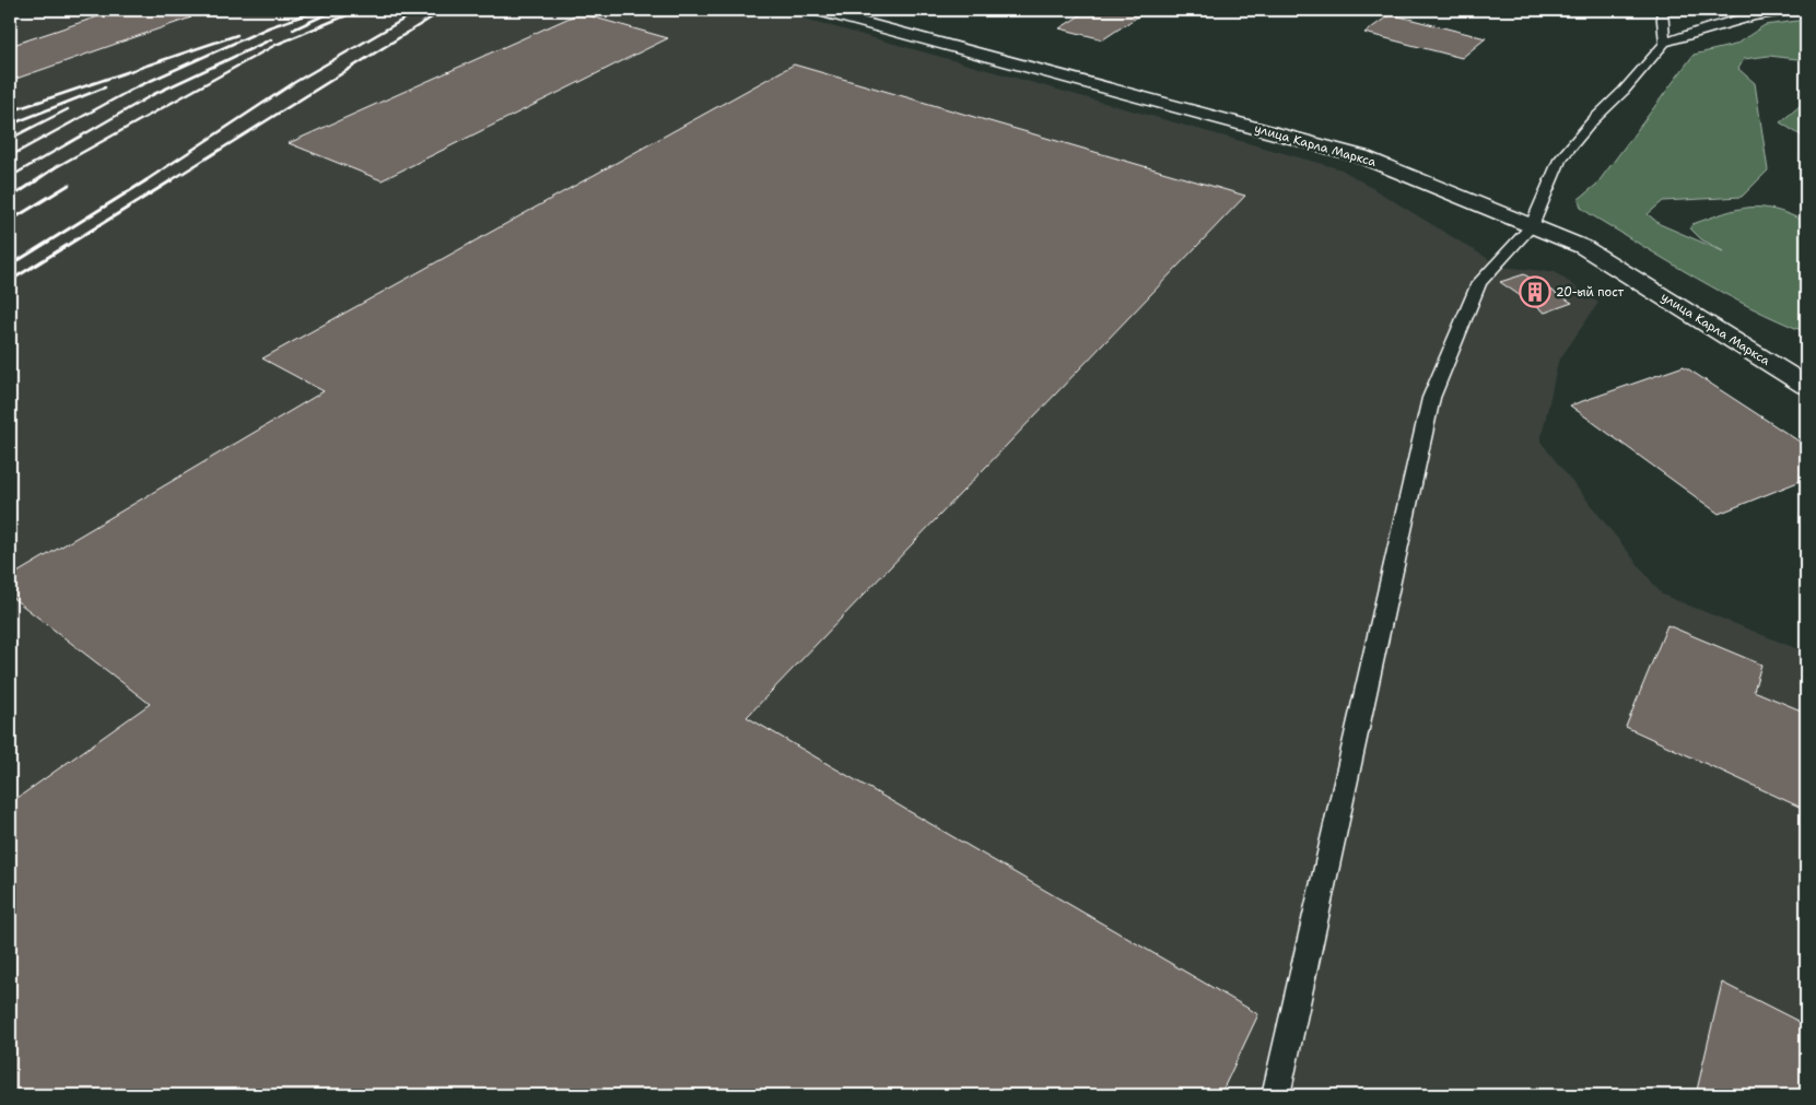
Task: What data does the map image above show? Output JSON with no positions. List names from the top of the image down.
{
  "streets": {
    "street": ["улица Карла Маркса"]
  },
  "places": {
    "building": ["20-ый пост"]
  }
}
